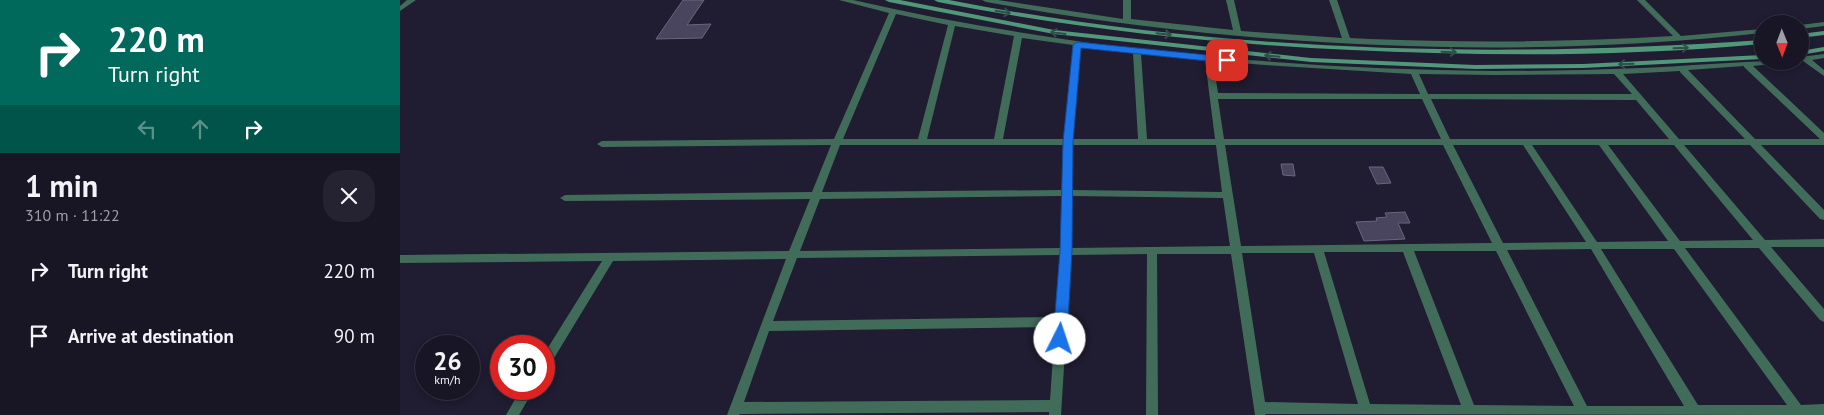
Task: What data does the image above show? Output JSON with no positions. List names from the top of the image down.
{
  "north": "bottom",
  "page": {
    "turn": ["220 m", "Turn right"],
    "heading": ["1 min", "310 m · 11:22"],
    "list": [
      {
        "name": "Turn right",
        "value": "220 m"
      },
      {
        "name": "Arrive at destination",
        "value": "90 m"
      }
    ],
    "speed": "26 km/h",
    "limit": "30"
  }
}
